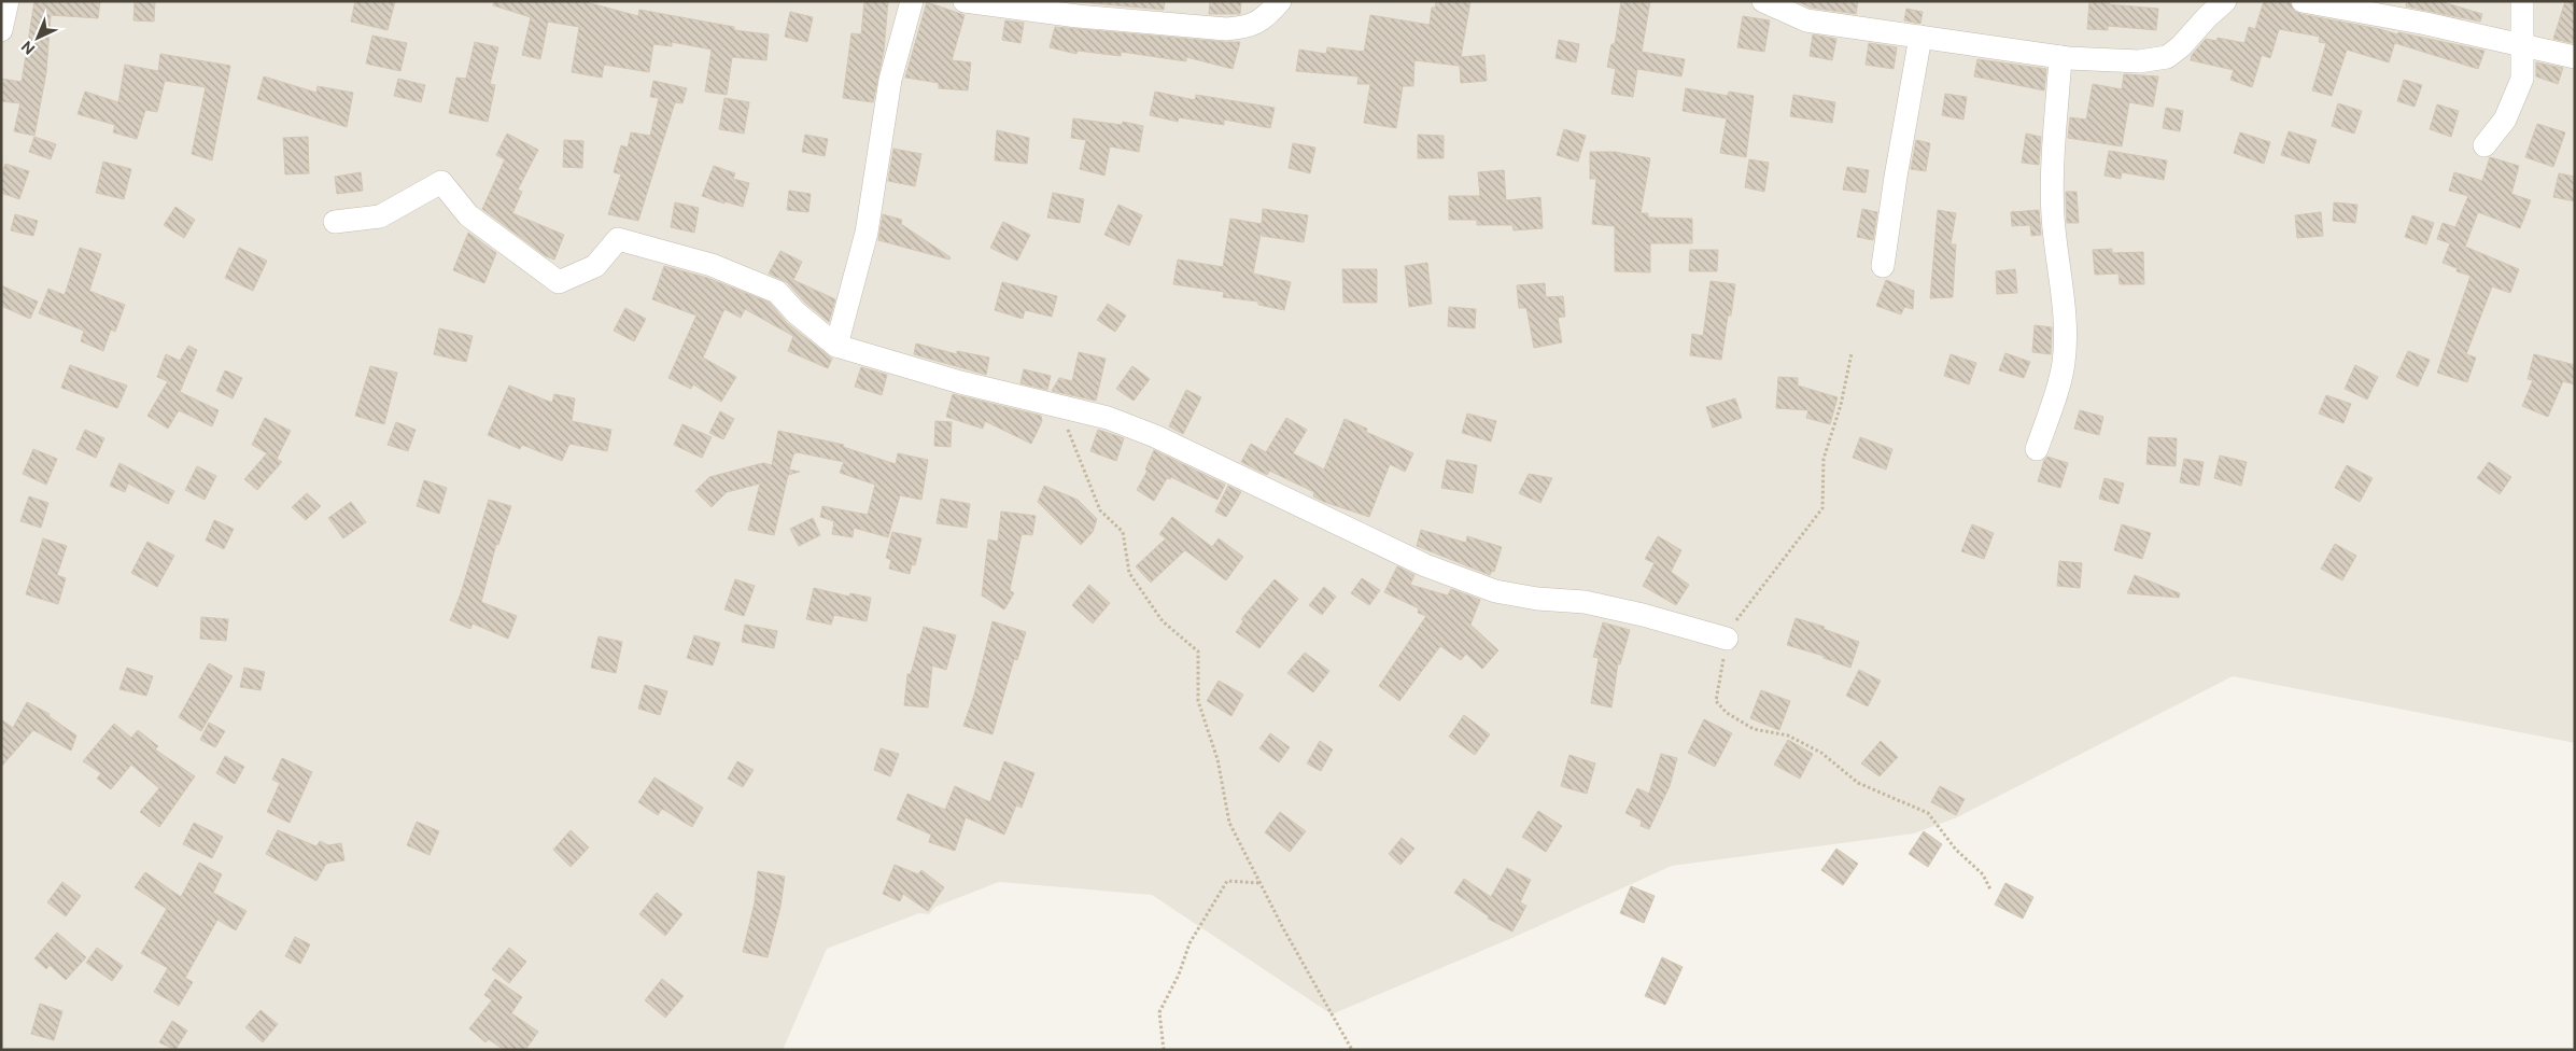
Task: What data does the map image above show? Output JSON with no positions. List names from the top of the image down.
{
  "north": "bottom left"
}
